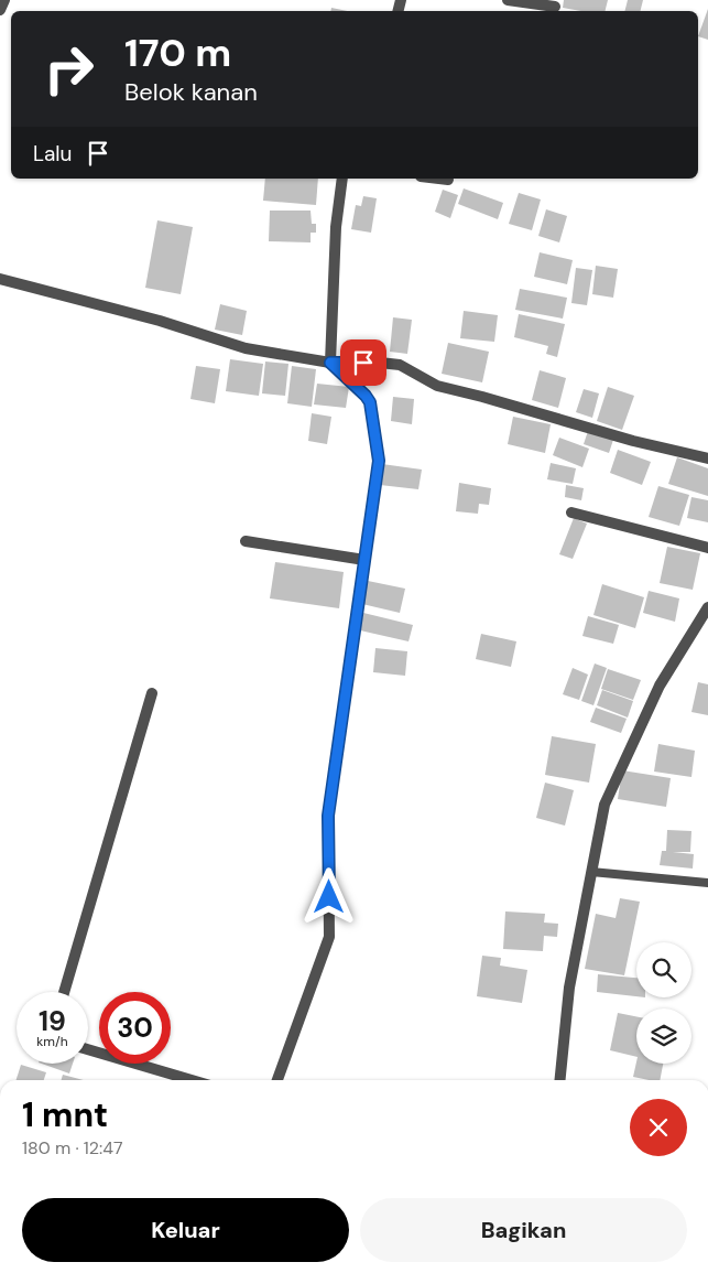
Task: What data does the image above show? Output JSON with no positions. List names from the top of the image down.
{
  "page": {
    "turn": ["170 m", "Belok kanan"],
    "then": "Lalu",
    "speed": "19 km/h",
    "limit": "30",
    "heading": ["1 mnt", "180 m · 12:47"],
    "buttons": ["Keluar", "Bagikan"]
  }
}
